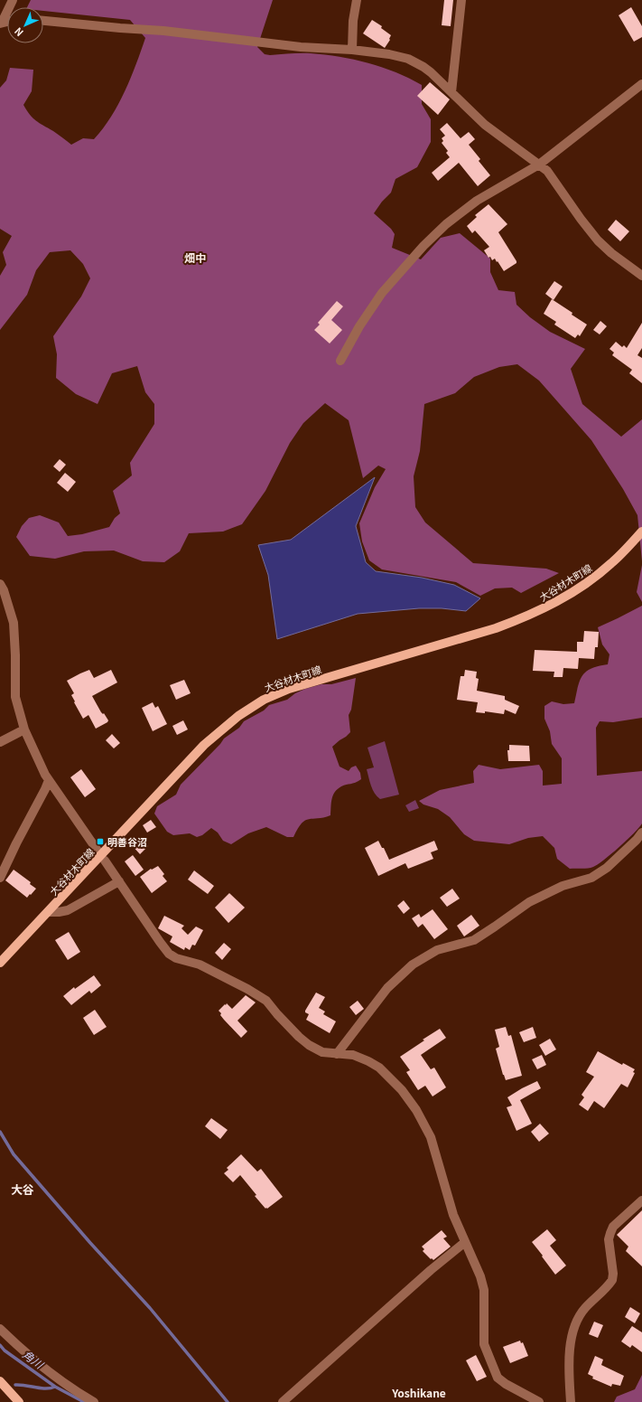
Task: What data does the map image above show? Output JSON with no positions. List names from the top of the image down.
{
  "streets": {
    "main road": ["大谷材木町線"]
  },
  "districts": ["畑中", "大谷", "Yoshikane"],
  "water": ["角川"],
  "places": {
    "transit": ["明善谷沼"]
  },
  "north": "bottom left"
}
